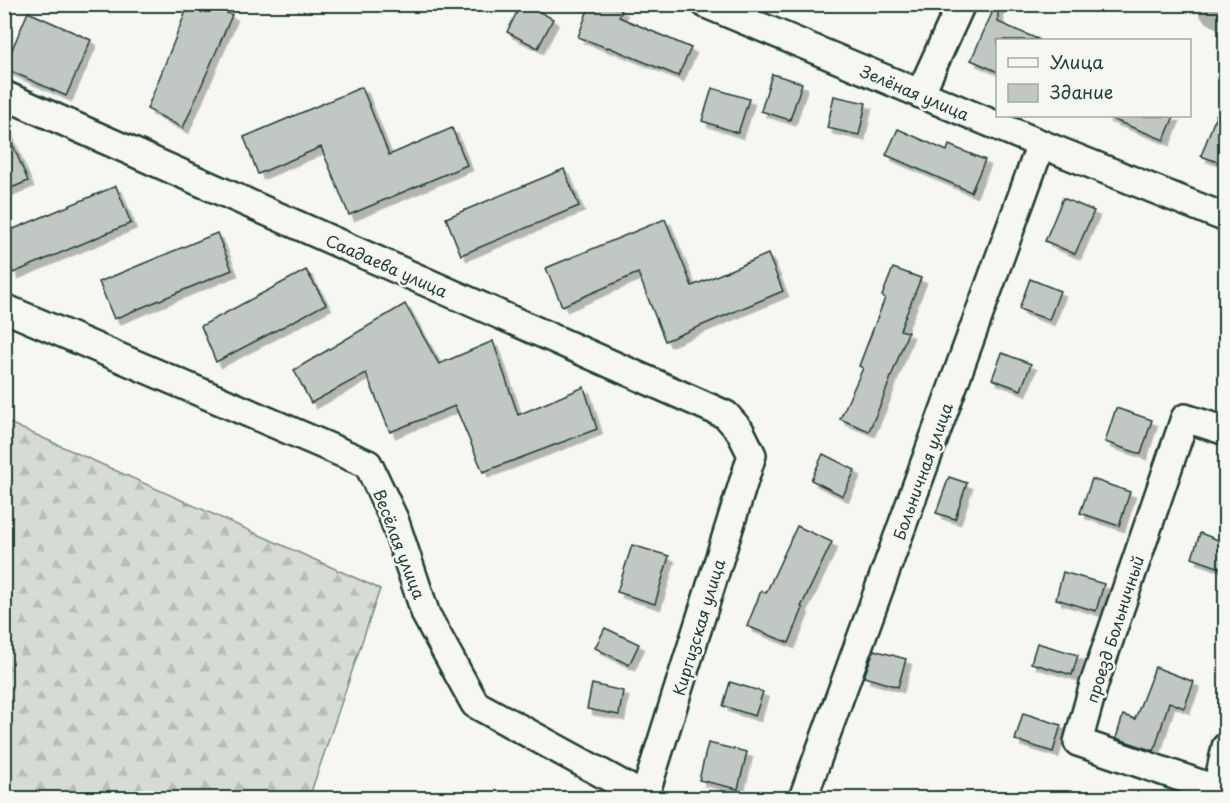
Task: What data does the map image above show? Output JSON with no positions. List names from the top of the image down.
{
  "streets": {
    "street": [
      "Зелёная улица",
      "Саадаева улица",
      "Больничная улица",
      "Весёлая улица",
      "Киргизская улица",
      "проезд Больничный"
    ]
  },
  "crossings": [
    ["Зелёная улица", "Больничная улица"],
    ["Саадаева улица", "Киргизская улица"],
    ["Весёлая улица", "Киргизская улица"]
  ],
  "legend": ["Улица", "Здание"]
}
